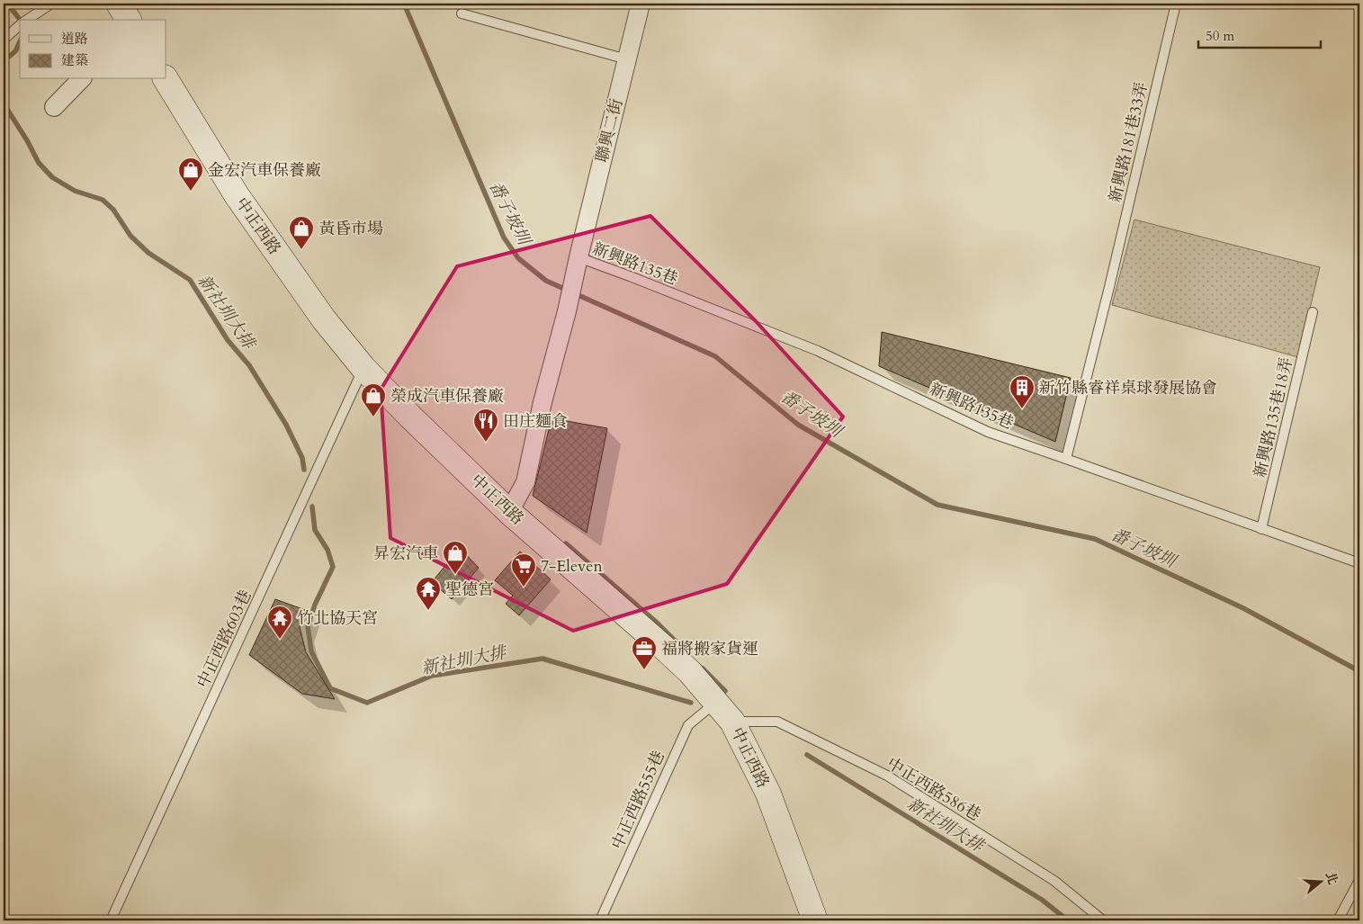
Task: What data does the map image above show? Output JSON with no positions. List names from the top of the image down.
{
  "streets": {
    "main road": ["中正西路"],
    "street": ["聯興二街"],
    "lane": [
      "新興路181巷33弄",
      "新興路135巷",
      "新興路135巷18弄",
      "中正西路603巷",
      "中正西路586巷",
      "中正西路555巷"
    ]
  },
  "crossings": [
    ["聯興二街", "中正西路"],
    ["聯興二街", "新興路135巷"],
    ["新興路181巷33弄", "新興路135巷"],
    ["中正西路", "中正西路603巷"],
    ["中正西路", "中正西路586巷"],
    ["中正西路", "中正西路555巷"],
    ["新興路135巷", "新興路135巷18弄"]
  ],
  "water": ["番子坡圳", "新社圳大排"],
  "places": {
    "shop": [
      "金宏汽車保養廠",
      "黃昏市場",
      "榮成汽車保養廠",
      "昇宏汽車"
    ],
    "building": ["新竹縣睿祥桌球發展協會"],
    "restaurant": ["田庄麵食"],
    "supermarket": ["7-Eleven"],
    "temple": ["聖德宮", "竹北協天宮"],
    "office": ["福將搬家貨運"]
  },
  "legend": ["道路", "建築"],
  "scale_bar": "50 m",
  "north": "right"
}
